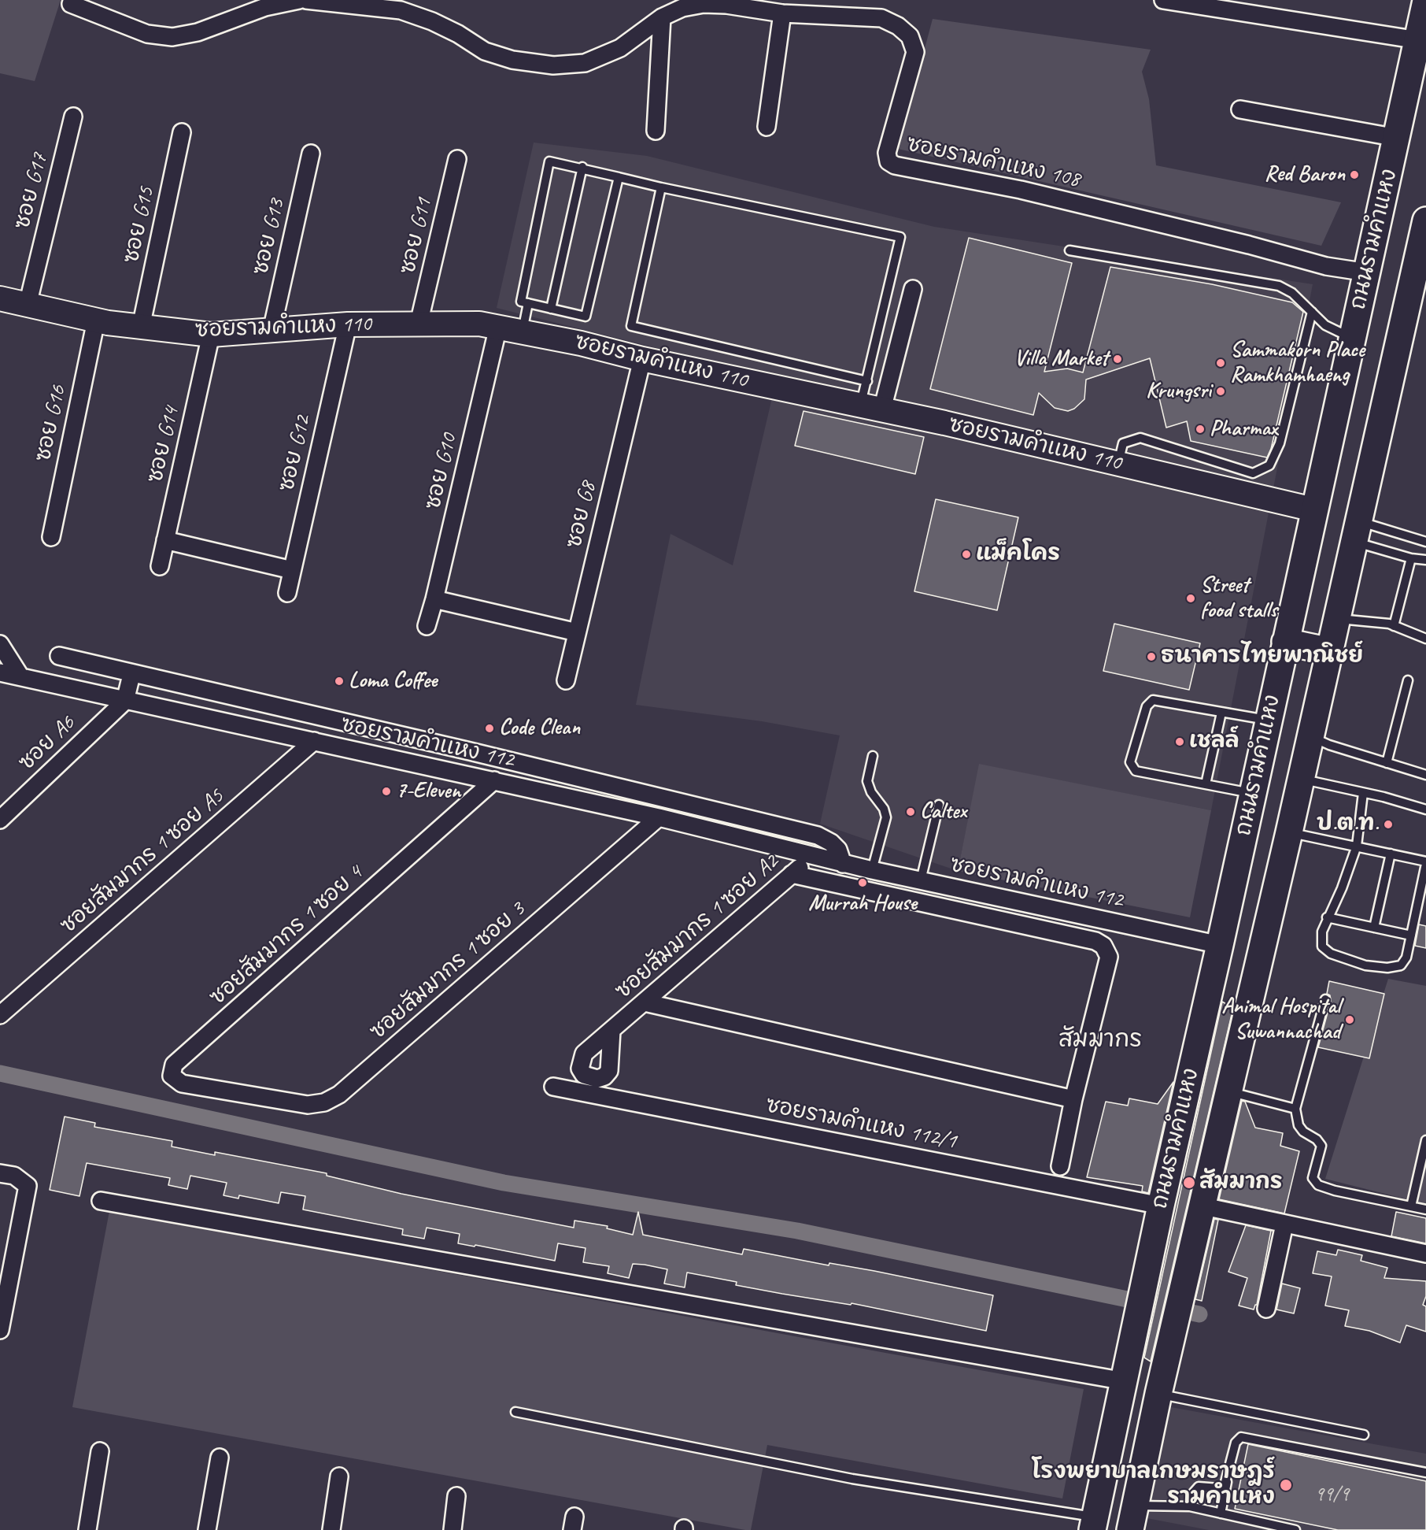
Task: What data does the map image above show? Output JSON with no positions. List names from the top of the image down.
{
  "streets": {
    "main road": ["ถนนรามคำแหง"],
    "street": [
      "ซอยรามคำแหง 108",
      "ซอย G17",
      "ซอย G15",
      "ซอย G11",
      "ซอย G13",
      "ซอยรามคำแหง 110",
      "ซอย G16",
      "ซอย G14",
      "ซอย G12",
      "ซอย G10",
      "ซอย G8",
      "ซอยรามคำแหง 112",
      "ซอย A6",
      "ซอยสัมมากร 1 ซอย A5",
      "ซอยสัมมากร 1 ซอย A2",
      "ซอยสัมมากร 1 ซอย 4",
      "ซอยสัมมากร 1 ซอย 3",
      "ซอยรามคำแหง 112/1"
    ]
  },
  "crossings": [
    ["ซอยรามคำแหง 108", "ถนนรามคำแหง"],
    ["ซอย G17", "ซอยรามคำแหง 110"],
    ["ซอย G15", "ซอยรามคำแหง 110"],
    ["ซอย G11", "ซอยรามคำแหง 110"],
    ["ซอย G13", "ซอยรามคำแหง 110"],
    ["ถนนรามคำแหง", "ซอยรามคำแหง 110"],
    ["ถนนรามคำแหง", "ซอยรามคำแหง 112"],
    ["ถนนรามคำแหง", "ซอยรามคำแหง 112/1"],
    ["ซอยรามคำแหง 110", "ซอย G16"],
    ["ซอยรามคำแหง 110", "ซอย G14"],
    ["ซอยรามคำแหง 110", "ซอย G12"],
    ["ซอยรามคำแหง 110", "ซอย G10"],
    ["ซอยรามคำแหง 110", "ซอย G8"],
    ["ซอยรามคำแหง 112", "ซอย A6"],
    ["ซอยรามคำแหง 112", "ซอยสัมมากร 1 ซอย A5"],
    ["ซอยรามคำแหง 112", "ซอยสัมมากร 1 ซอย A2"],
    ["ซอยรามคำแหง 112", "ซอยสัมมากร 1 ซอย 4"],
    ["ซอยรามคำแหง 112", "ซอยสัมมากร 1 ซอย 3"],
    ["ซอยสัมมากร 1 ซอย 4", "ซอยสัมมากร 1 ซอย 3"]
  ],
  "districts": ["สัมมากร"],
  "places": [
    "Red Baron",
    "Villa Market",
    "Sammakorn Place Ramkhamhaeng",
    "Krungsri",
    "Pharmax",
    "แม็คโคร",
    "Street food stalls",
    "ธนาคารไทยพาณิชย์",
    "Loma Coffee",
    "Code Clean",
    "เชลล์",
    "7-Eleven",
    "Caltex",
    "ป.ต.ท.",
    "Murrah House",
    "Animal Hospital Suwannachad",
    "สัมมากร",
    "โรงพยาบาลเกษมราษฎร์ รามคำแหง"
  ],
  "house_numbers": ["99/9"]
}
